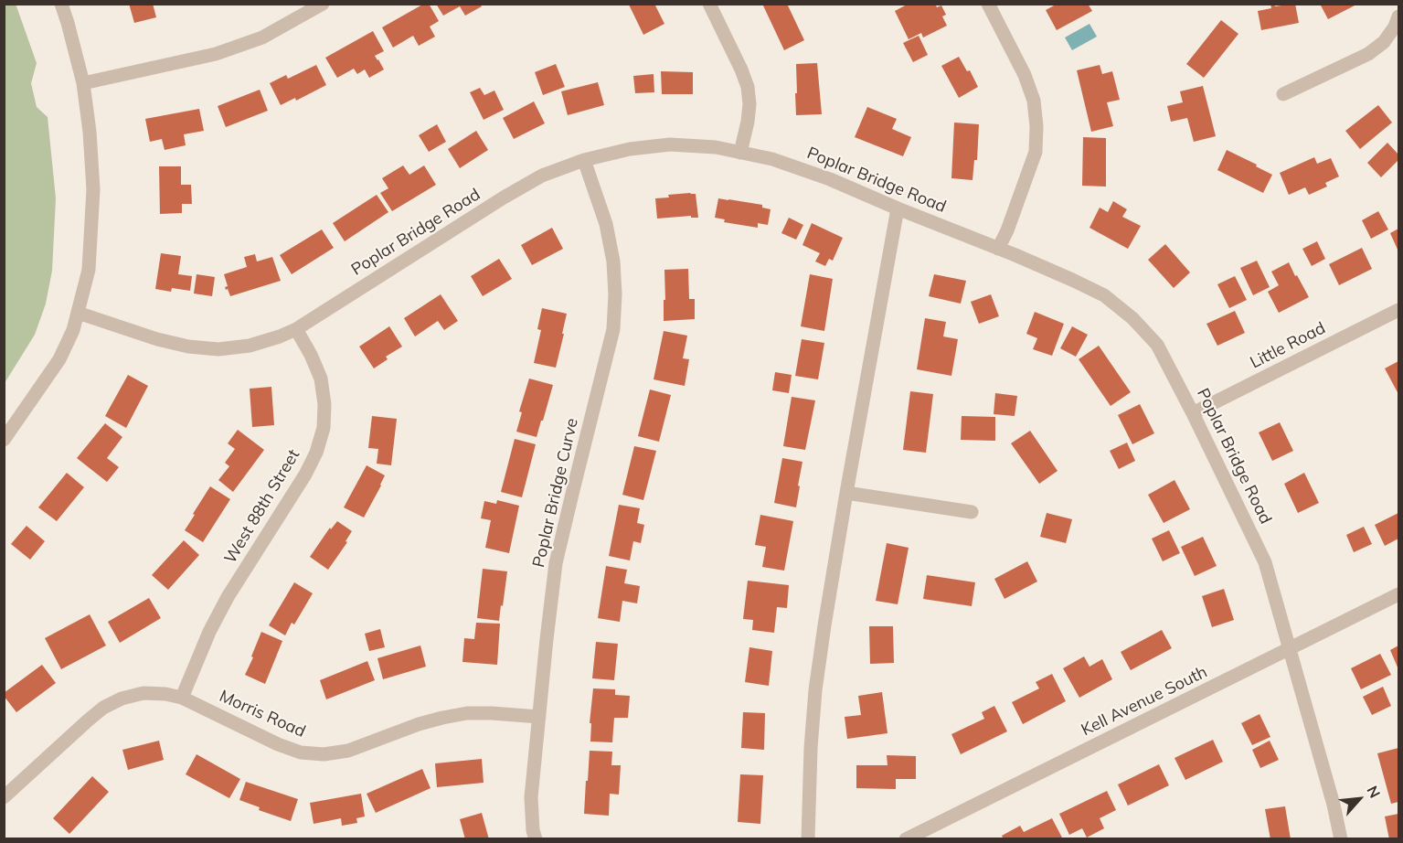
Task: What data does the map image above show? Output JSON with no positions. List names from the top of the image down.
{
  "streets": {
    "street": [
      "Poplar Bridge Road",
      "Little Road",
      "Poplar Bridge Curve",
      "West 88th Street",
      "Kell Avenue South",
      "Morris Road"
    ]
  },
  "crossings": [
    ["Poplar Bridge Road", "Little Road"],
    ["Poplar Bridge Road", "Poplar Bridge Curve"],
    ["Poplar Bridge Road", "West 88th Street"],
    ["Poplar Bridge Road", "Kell Avenue South"],
    ["Poplar Bridge Curve", "Morris Road"],
    ["West 88th Street", "Morris Road"]
  ],
  "north": "top right"
}
